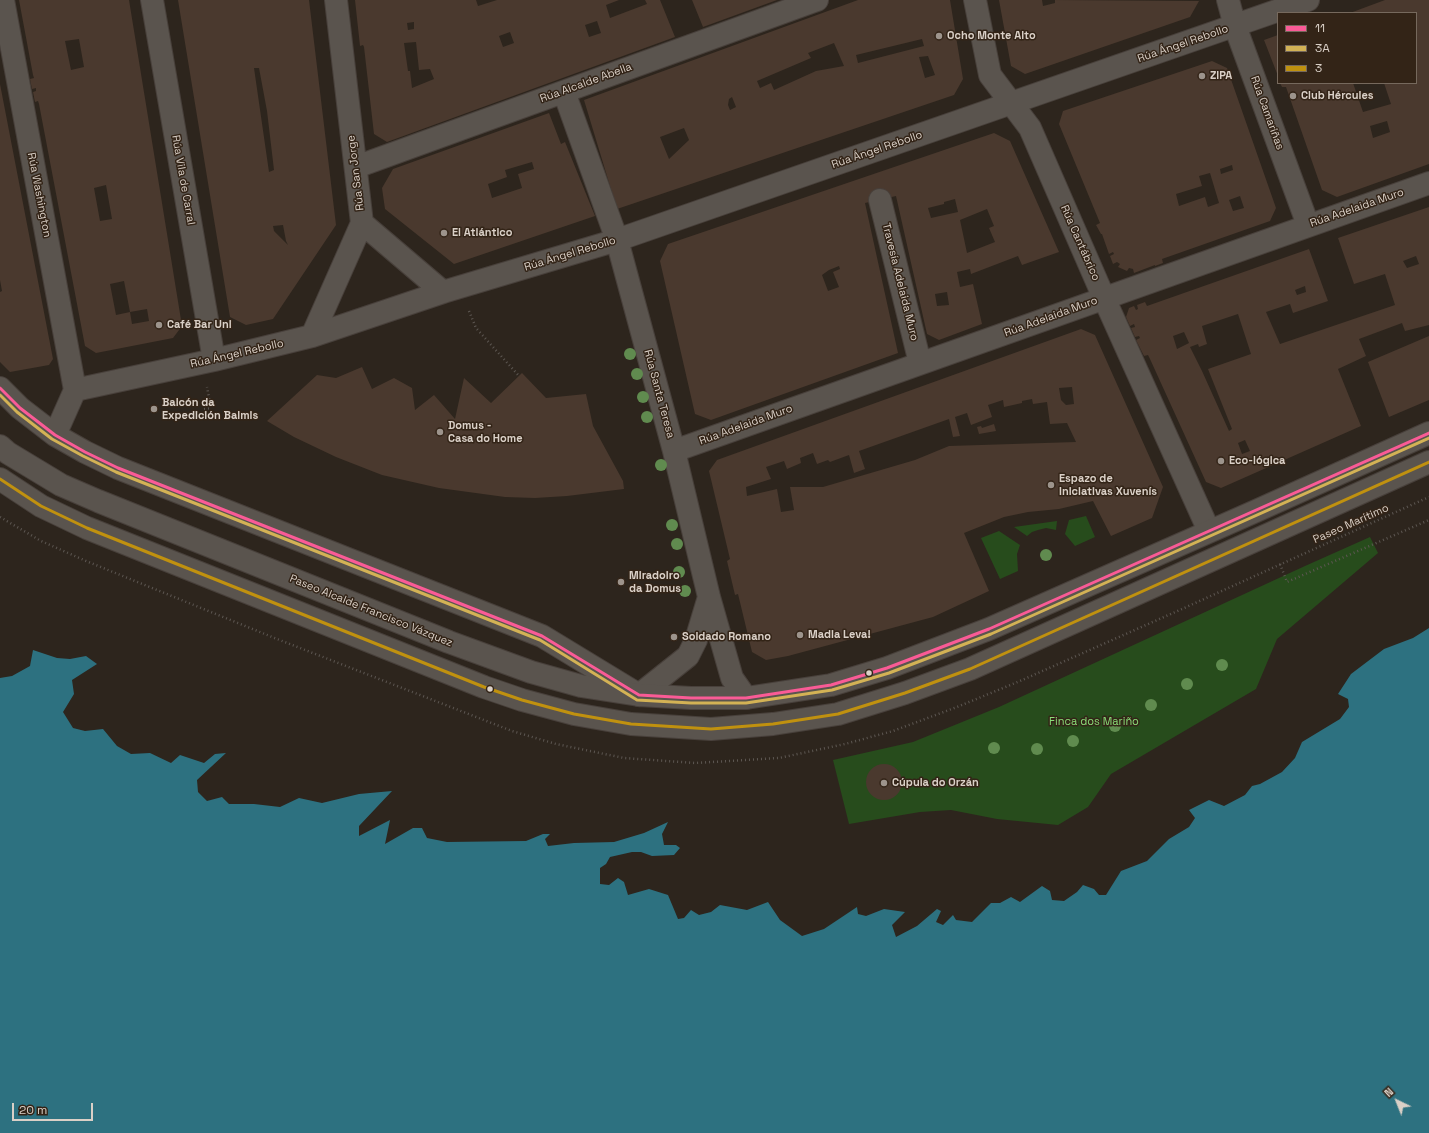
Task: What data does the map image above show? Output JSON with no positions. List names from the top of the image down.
{
  "streets": {
    "street": [
      "Rúa Ángel Rebollo",
      "Rúa Alcalde Abella",
      "Rúa Camariñas",
      "Rúa San Jorge",
      "Rúa Vila de Carral",
      "Rúa Washington",
      "Rúa Adelaida Muro",
      "Rúa Cantábrico",
      "Travesía Adelaida Muro",
      "Rúa Santa Teresa",
      "Paseo Alcalde Francisco Vázquez"
    ],
    "path": ["Paseo Marítimo"]
  },
  "crossings": [
    ["Rúa Ángel Rebollo", "Rúa Camariñas"],
    ["Rúa Ángel Rebollo", "Rúa San Jorge"],
    ["Rúa Ángel Rebollo", "Rúa Vila de Carral"],
    ["Rúa Ángel Rebollo", "Rúa Washington"],
    ["Rúa Ángel Rebollo", "Rúa Cantábrico"],
    ["Rúa Ángel Rebollo", "Rúa Santa Teresa"],
    ["Rúa Alcalde Abella", "Rúa San Jorge"],
    ["Rúa Alcalde Abella", "Rúa Santa Teresa"],
    ["Rúa Camariñas", "Rúa Adelaida Muro"],
    ["Rúa Adelaida Muro", "Rúa Cantábrico"],
    ["Rúa Adelaida Muro", "Travesía Adelaida Muro"],
    ["Rúa Adelaida Muro", "Rúa Santa Teresa"],
    ["Rúa Cantábrico", "Paseo Alcalde Francisco Vázquez"],
    ["Rúa Santa Teresa", "Paseo Alcalde Francisco Vázquez"]
  ],
  "parks": ["Finca dos Mariño"],
  "places": [
    "Ocho Monte Alto",
    "ZIPA",
    "Club Hércules",
    "El Atlántico",
    "Café Bar Uni",
    "Balcón da Expedición Balmis",
    "Domus - Casa do Home",
    "Eco-lógica",
    "Espazo de Iniciativas Xuvenís",
    "Miradoiro da Domus",
    "Madia Leva!",
    "Soldado Romano",
    "Cúpula do Orzán"
  ],
  "lines": ["transit line 11", "transit line 3A", "transit line 3"],
  "legend": ["11", "3A", "3"],
  "scale_bar": "20 m",
  "north": "top left"
}
